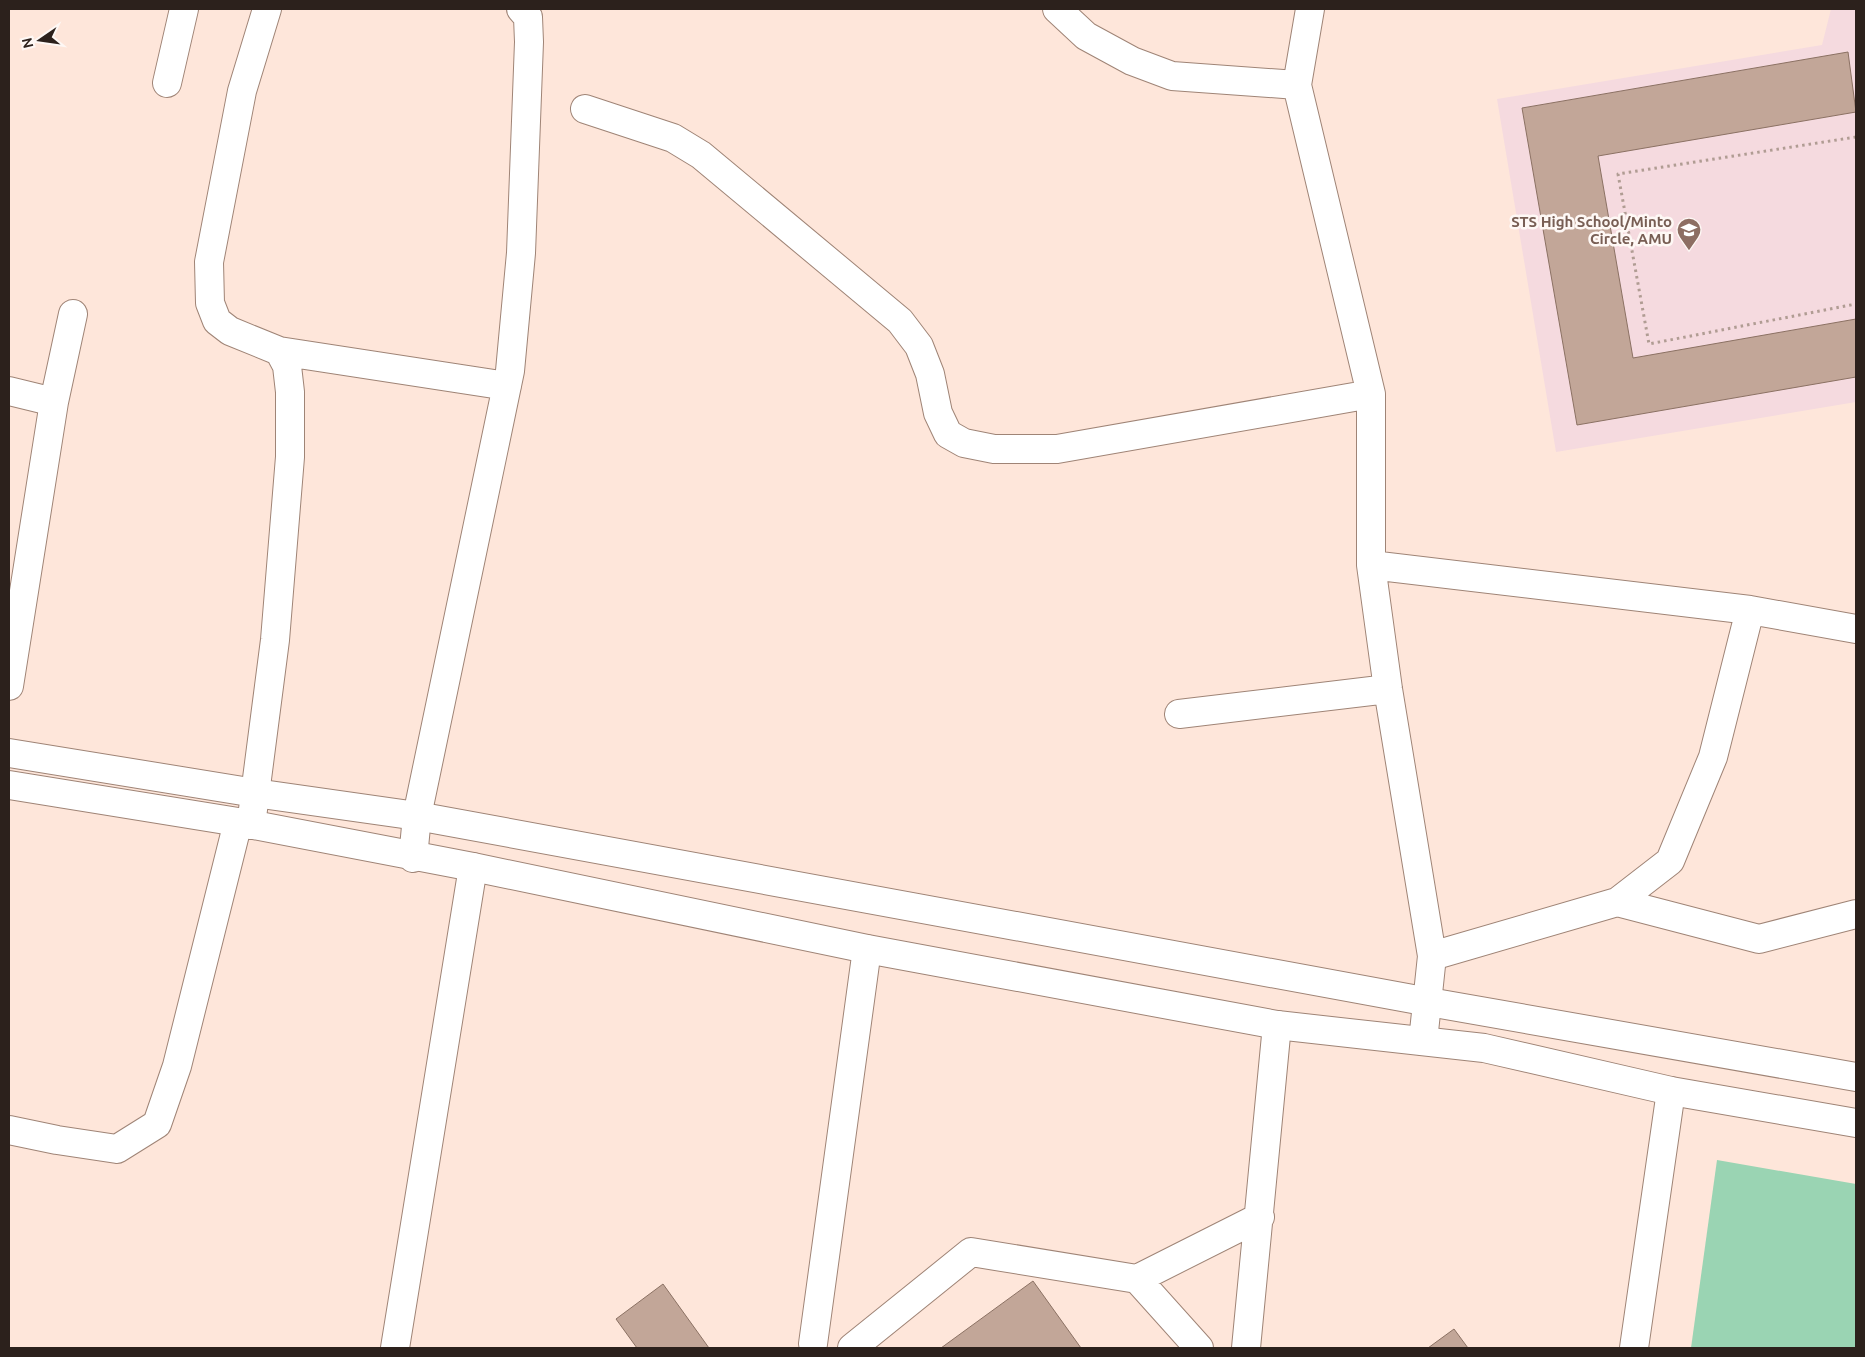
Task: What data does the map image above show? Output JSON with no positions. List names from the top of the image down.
{
  "places": {
    "school or university": ["STS High School/Minto Circle, AMU"]
  },
  "north": "left"
}
